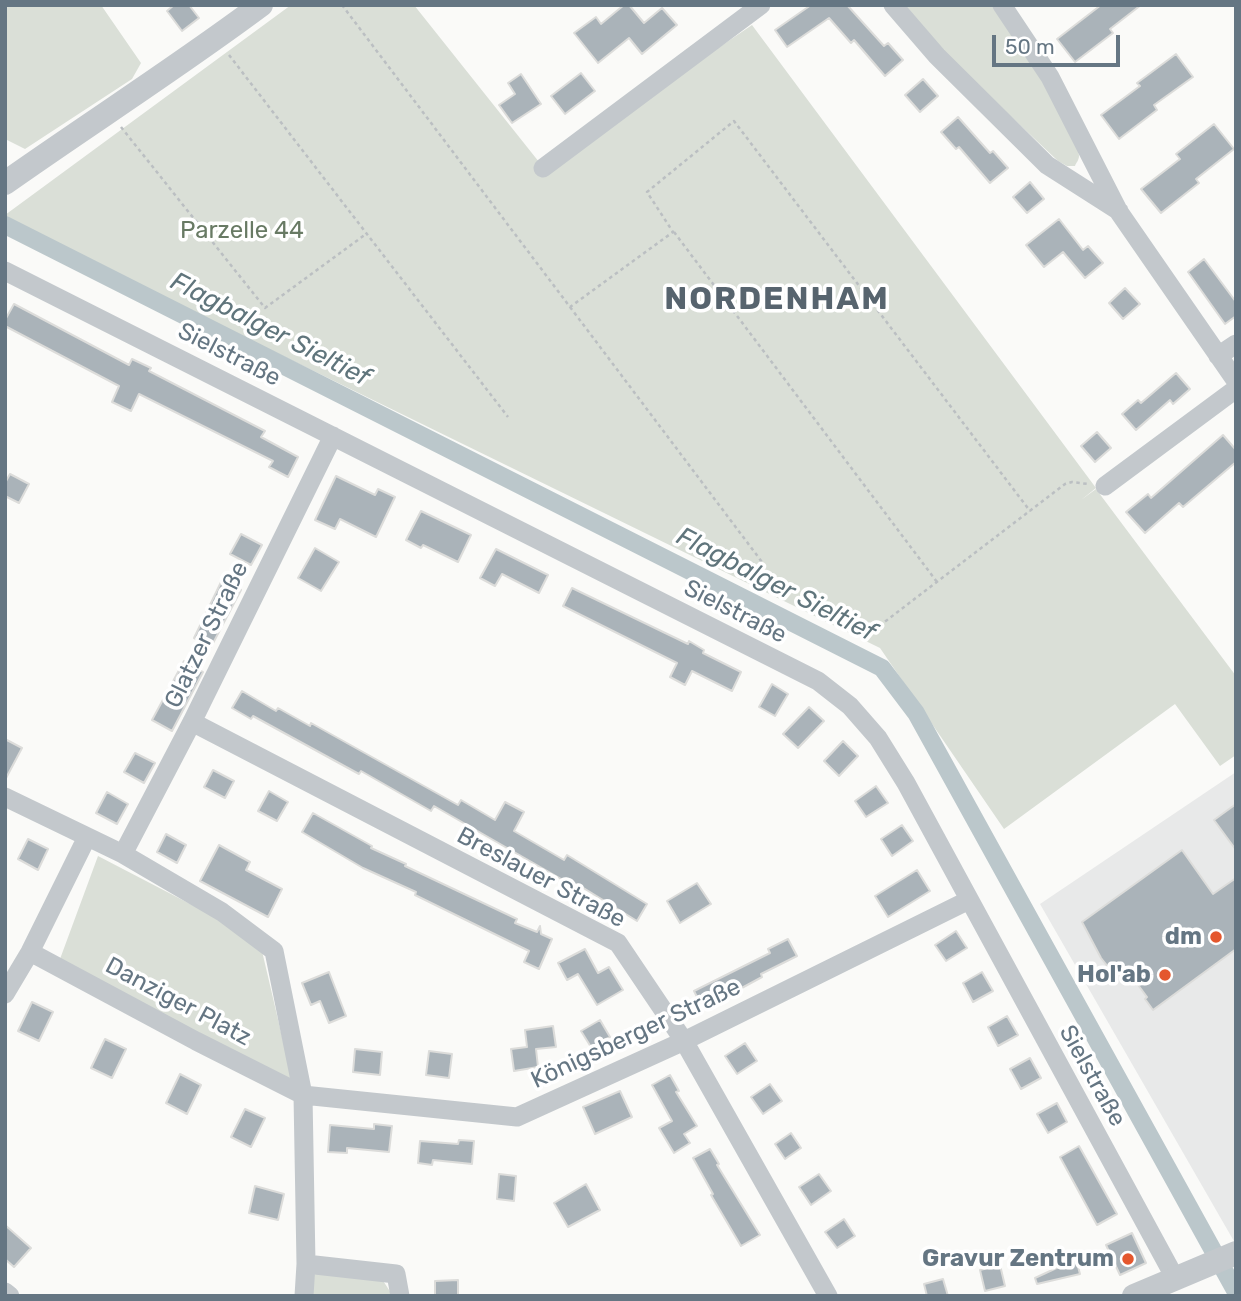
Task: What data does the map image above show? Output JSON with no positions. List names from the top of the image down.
{
  "streets": {
    "street": [
      "Sielstraße",
      "Glatzer Straße",
      "Breslauer Straße",
      "Danziger Platz",
      "Königsberger Straße"
    ]
  },
  "crossings": [
    ["Sielstraße", "Glatzer Straße"],
    ["Sielstraße", "Königsberger Straße"],
    ["Glatzer Straße", "Breslauer Straße"],
    ["Glatzer Straße", "Danziger Platz"],
    ["Breslauer Straße", "Königsberger Straße"],
    ["Danziger Platz", "Königsberger Straße"]
  ],
  "districts": ["NORDENHAM"],
  "water": ["Flagbalger Sieltief"],
  "parks": ["Parzelle 44"],
  "places": ["dm", "Hol'ab", "Gravur Zentrum"],
  "scale_bar": "50 m"
}
